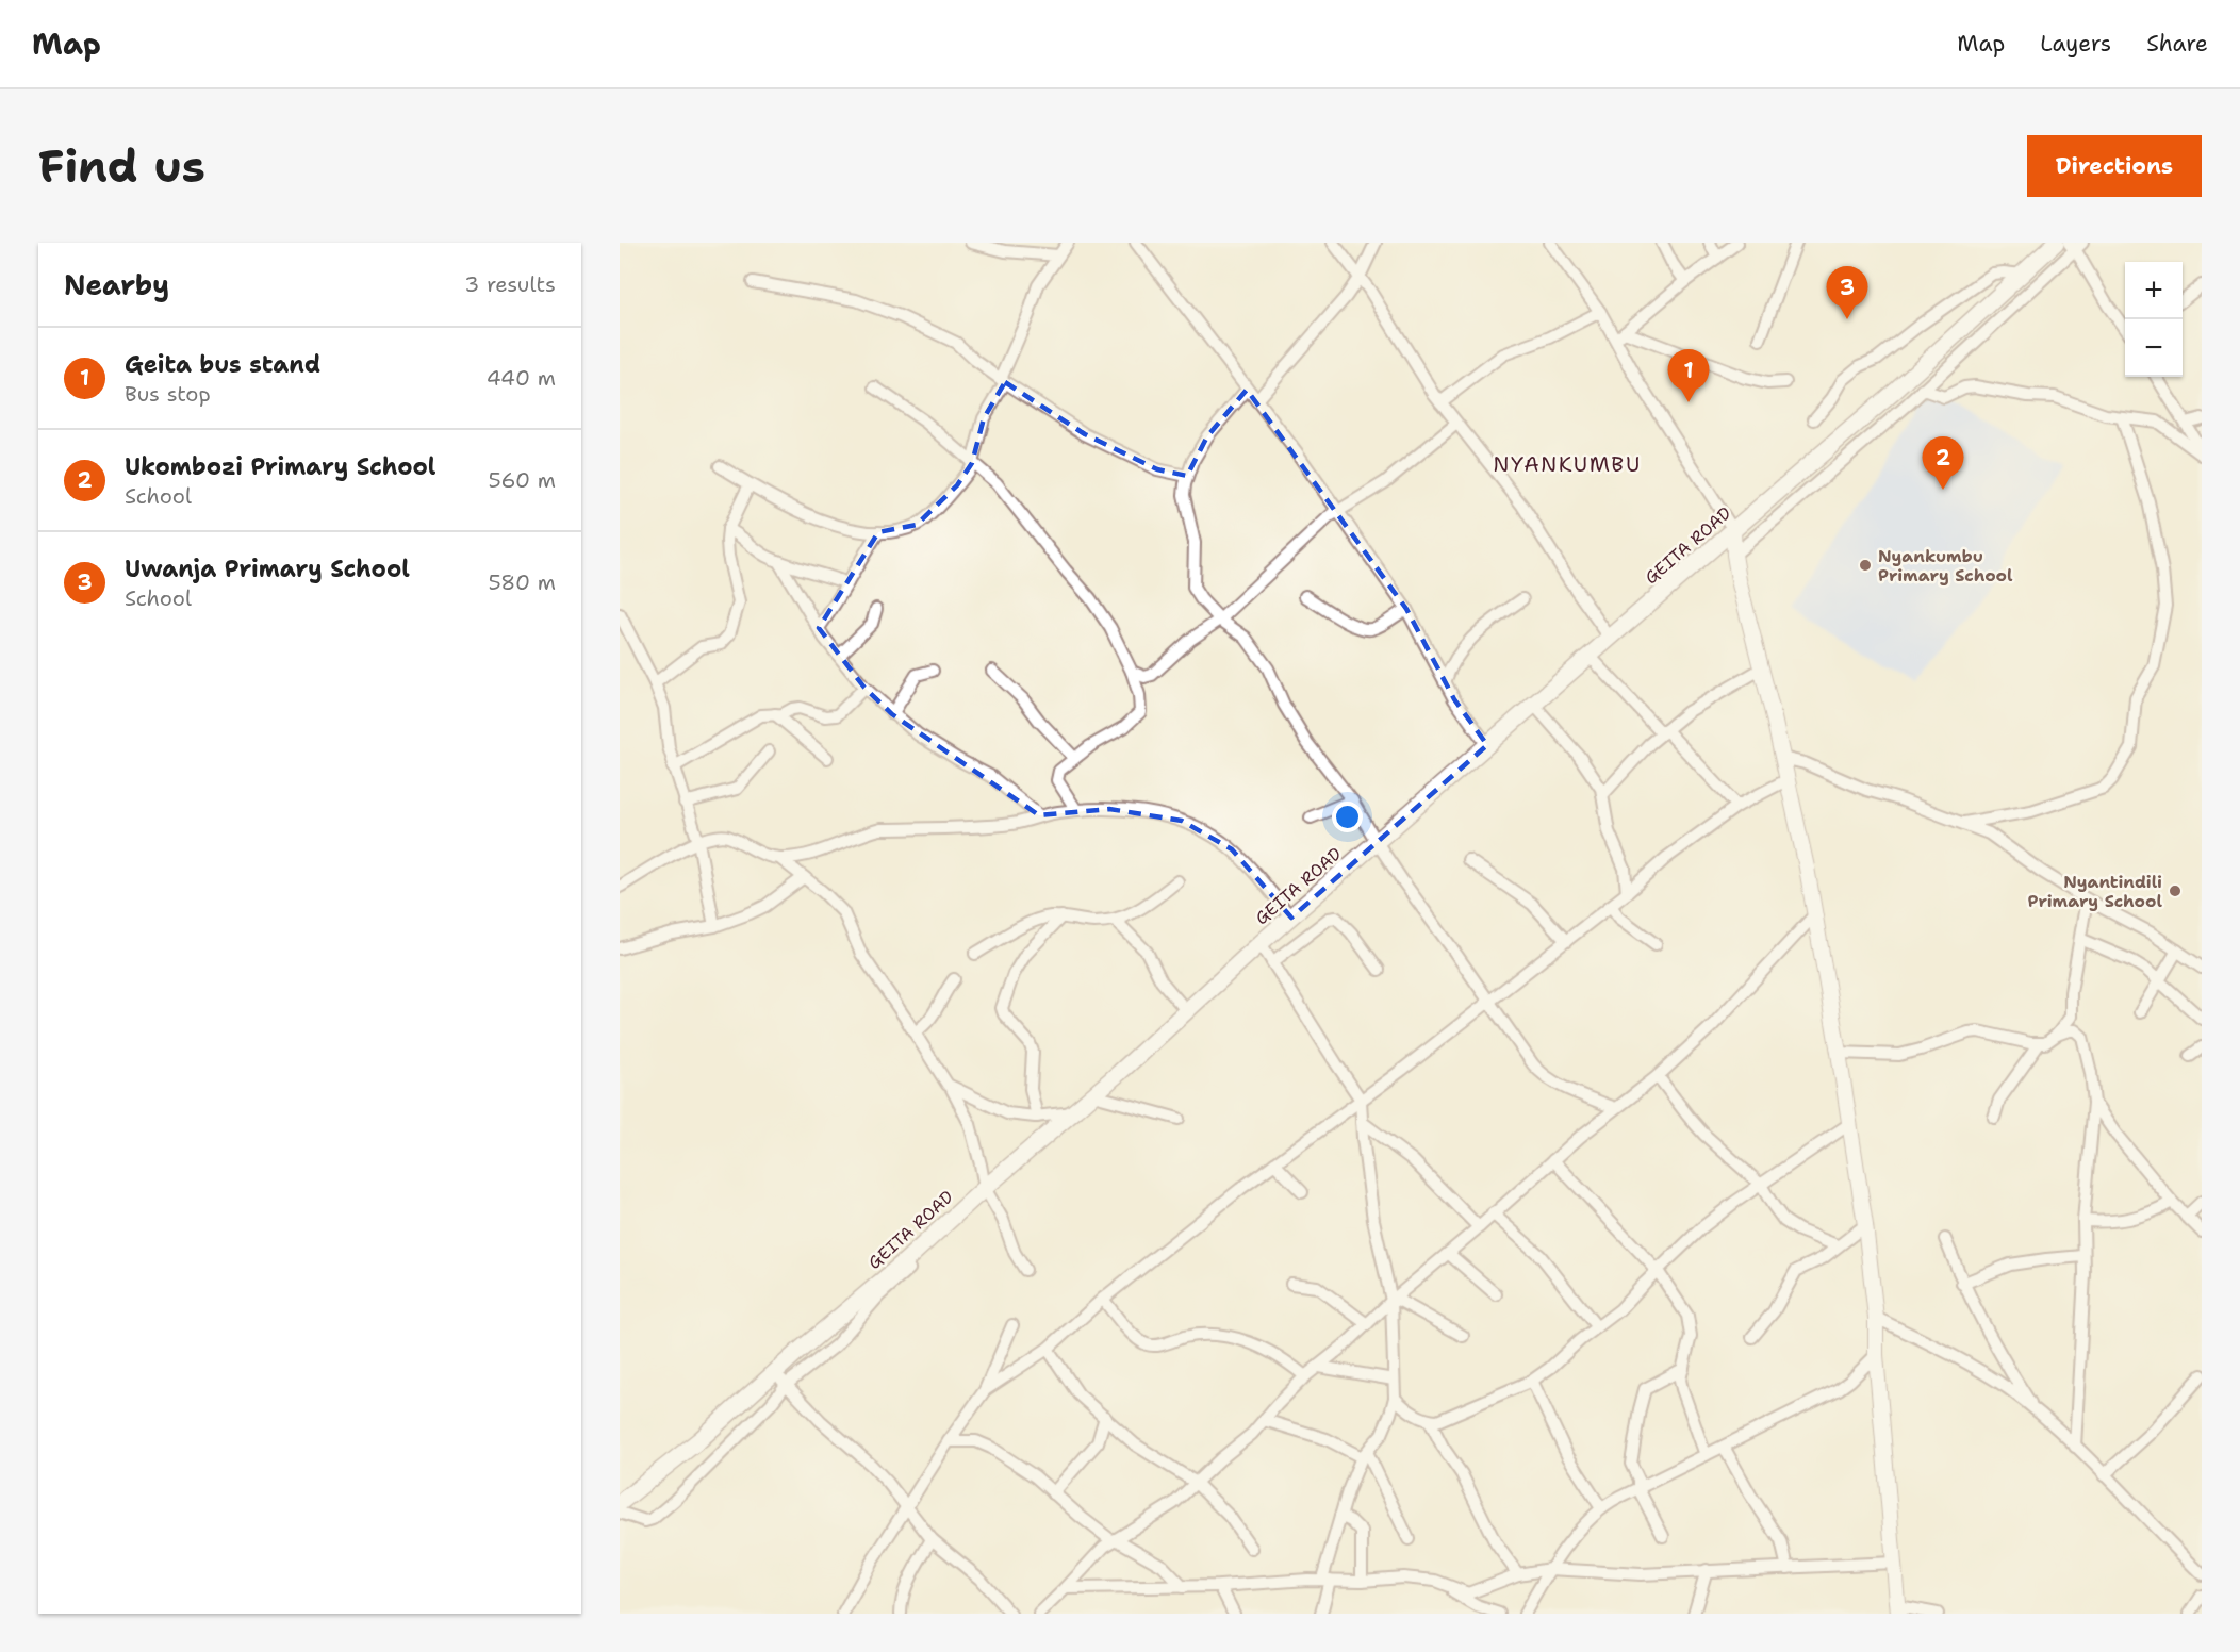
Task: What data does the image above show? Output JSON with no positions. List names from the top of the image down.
{
  "streets": {
    "highway": ["GEITA ROAD"]
  },
  "districts": ["NYANKUMBU"],
  "places": ["Nyankumbu Primary School", "Nyantindili Primary School"],
  "page": {
    "header": "Map",
    "nav": ["Map", "Layers", "Share"],
    "buttons": "Directions",
    "title": "Find us",
    "heading": ["Nearby", "3 results"],
    "map_buttons": ["+", "−"],
    "pins": ["3", "1", "2"],
    "list": [
      {
        "mark": "1",
        "name": "Geita bus stand",
        "note": "Bus stop",
        "value": "440 m"
      },
      {
        "mark": "2",
        "name": "Ukombozi Primary School",
        "note": "School",
        "value": "560 m"
      },
      {
        "mark": "3",
        "name": "Uwanja Primary School",
        "note": "School",
        "value": "580 m"
      }
    ]
  }
}
